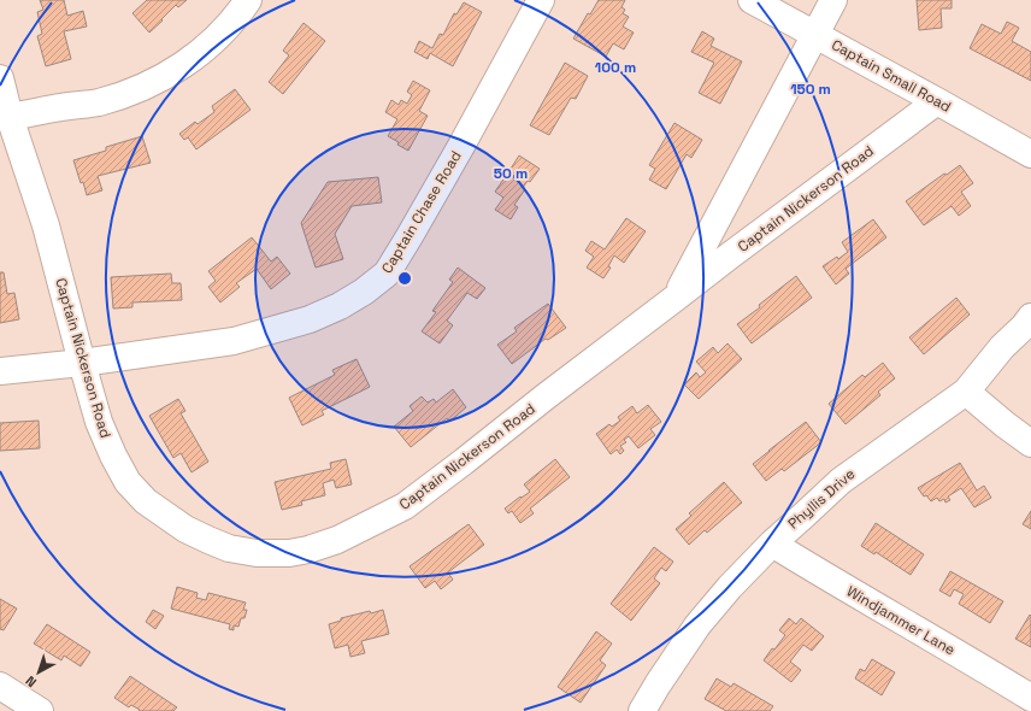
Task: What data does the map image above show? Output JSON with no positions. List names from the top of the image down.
{
  "streets": {
    "street": [
      "Captain Small Road",
      "Captain Nickerson Road",
      "Captain Chase Road",
      "Phyllis Drive",
      "Windjammer Lane"
    ]
  },
  "crossings": [
    ["Captain Small Road", "Captain Nickerson Road"],
    ["Captain Nickerson Road", "Captain Chase Road"],
    ["Phyllis Drive", "Windjammer Lane"]
  ],
  "north": "bottom left",
  "rings": ["100 m", "150 m", "50 m"]
}
